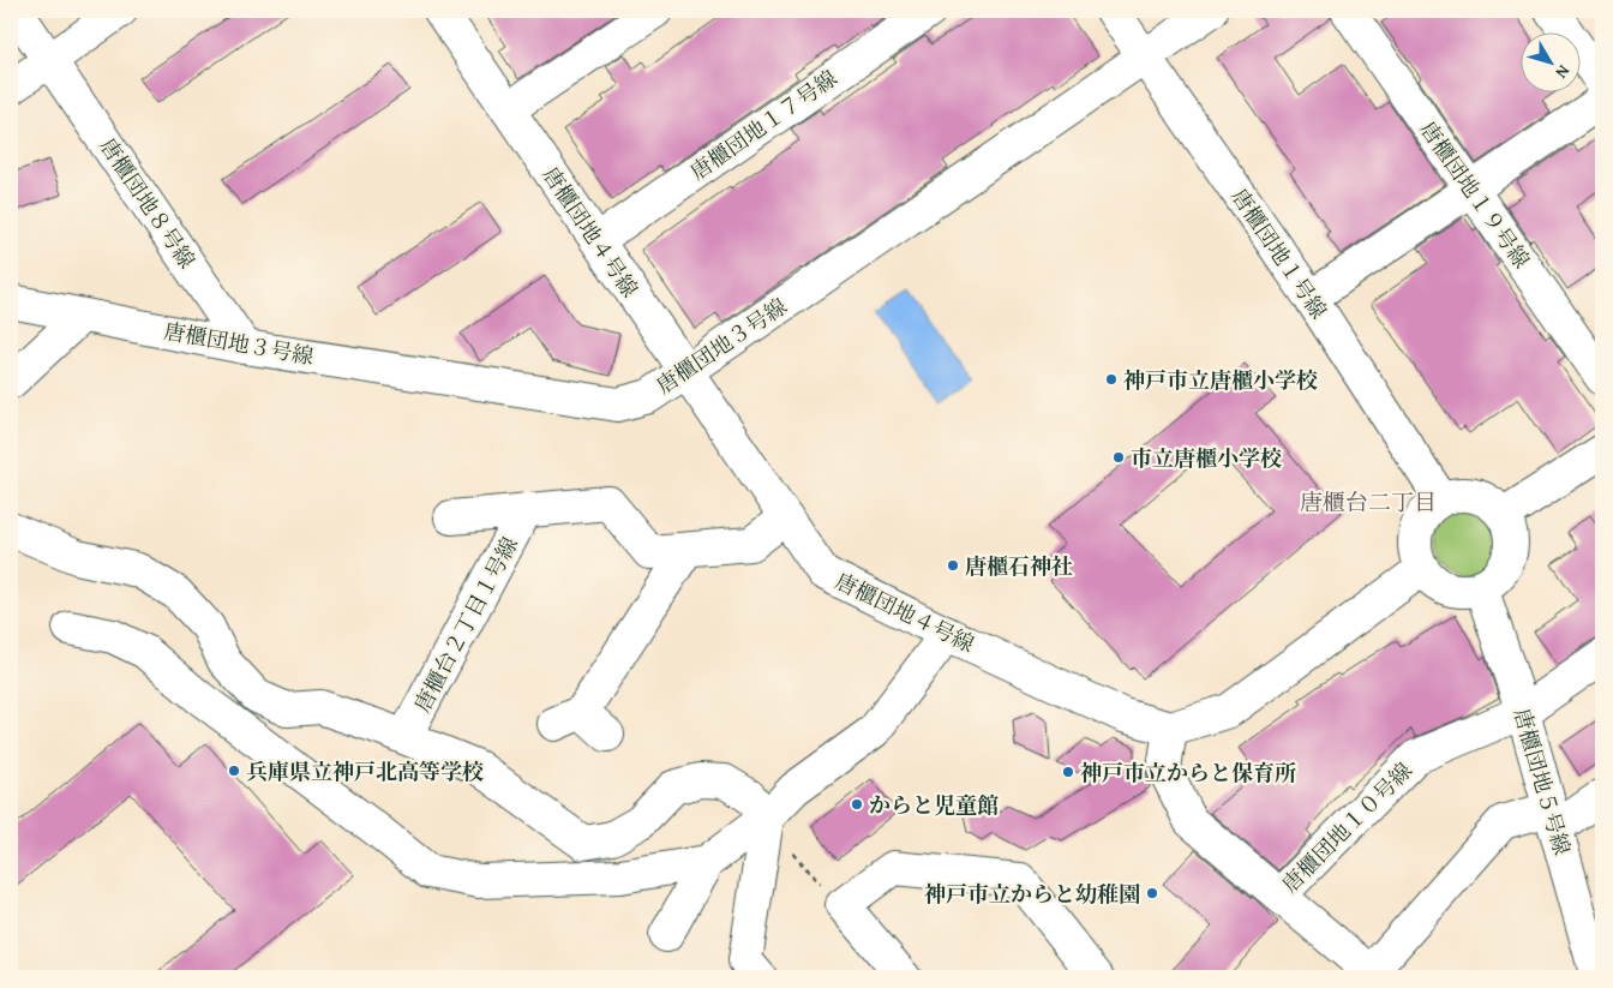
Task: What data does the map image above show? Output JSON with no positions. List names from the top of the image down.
{
  "streets": {
    "street": [
      "唐櫃団地１７号線",
      "唐櫃団地１９号線",
      "唐櫃団地８号線",
      "唐櫃団地４号線",
      "唐櫃団地１号線",
      "唐櫃団地３号線",
      "唐櫃台２丁目１号線",
      "唐櫃団地５号線",
      "唐櫃団地１０号線"
    ]
  },
  "crossings": [
    ["唐櫃団地１７号線", "唐櫃団地４号線"],
    ["唐櫃団地８号線", "唐櫃団地３号線"],
    ["唐櫃団地４号線", "唐櫃団地３号線"],
    ["唐櫃団地４号線", "唐櫃団地１０号線"],
    ["唐櫃団地１号線", "唐櫃団地３号線"],
    ["唐櫃団地１号線", "唐櫃団地５号線"],
    ["唐櫃団地５号線", "唐櫃団地１０号線"]
  ],
  "districts": ["唐櫃台二丁目"],
  "places": [
    "神戸市立唐櫃小学校",
    "市立唐櫃小学校",
    "唐櫃石神社",
    "兵庫県立神戸北高等学校",
    "神戸市立からと保育所",
    "からと児童館",
    "神戸市立からと幼稚園"
  ],
  "north": "bottom right"
}
